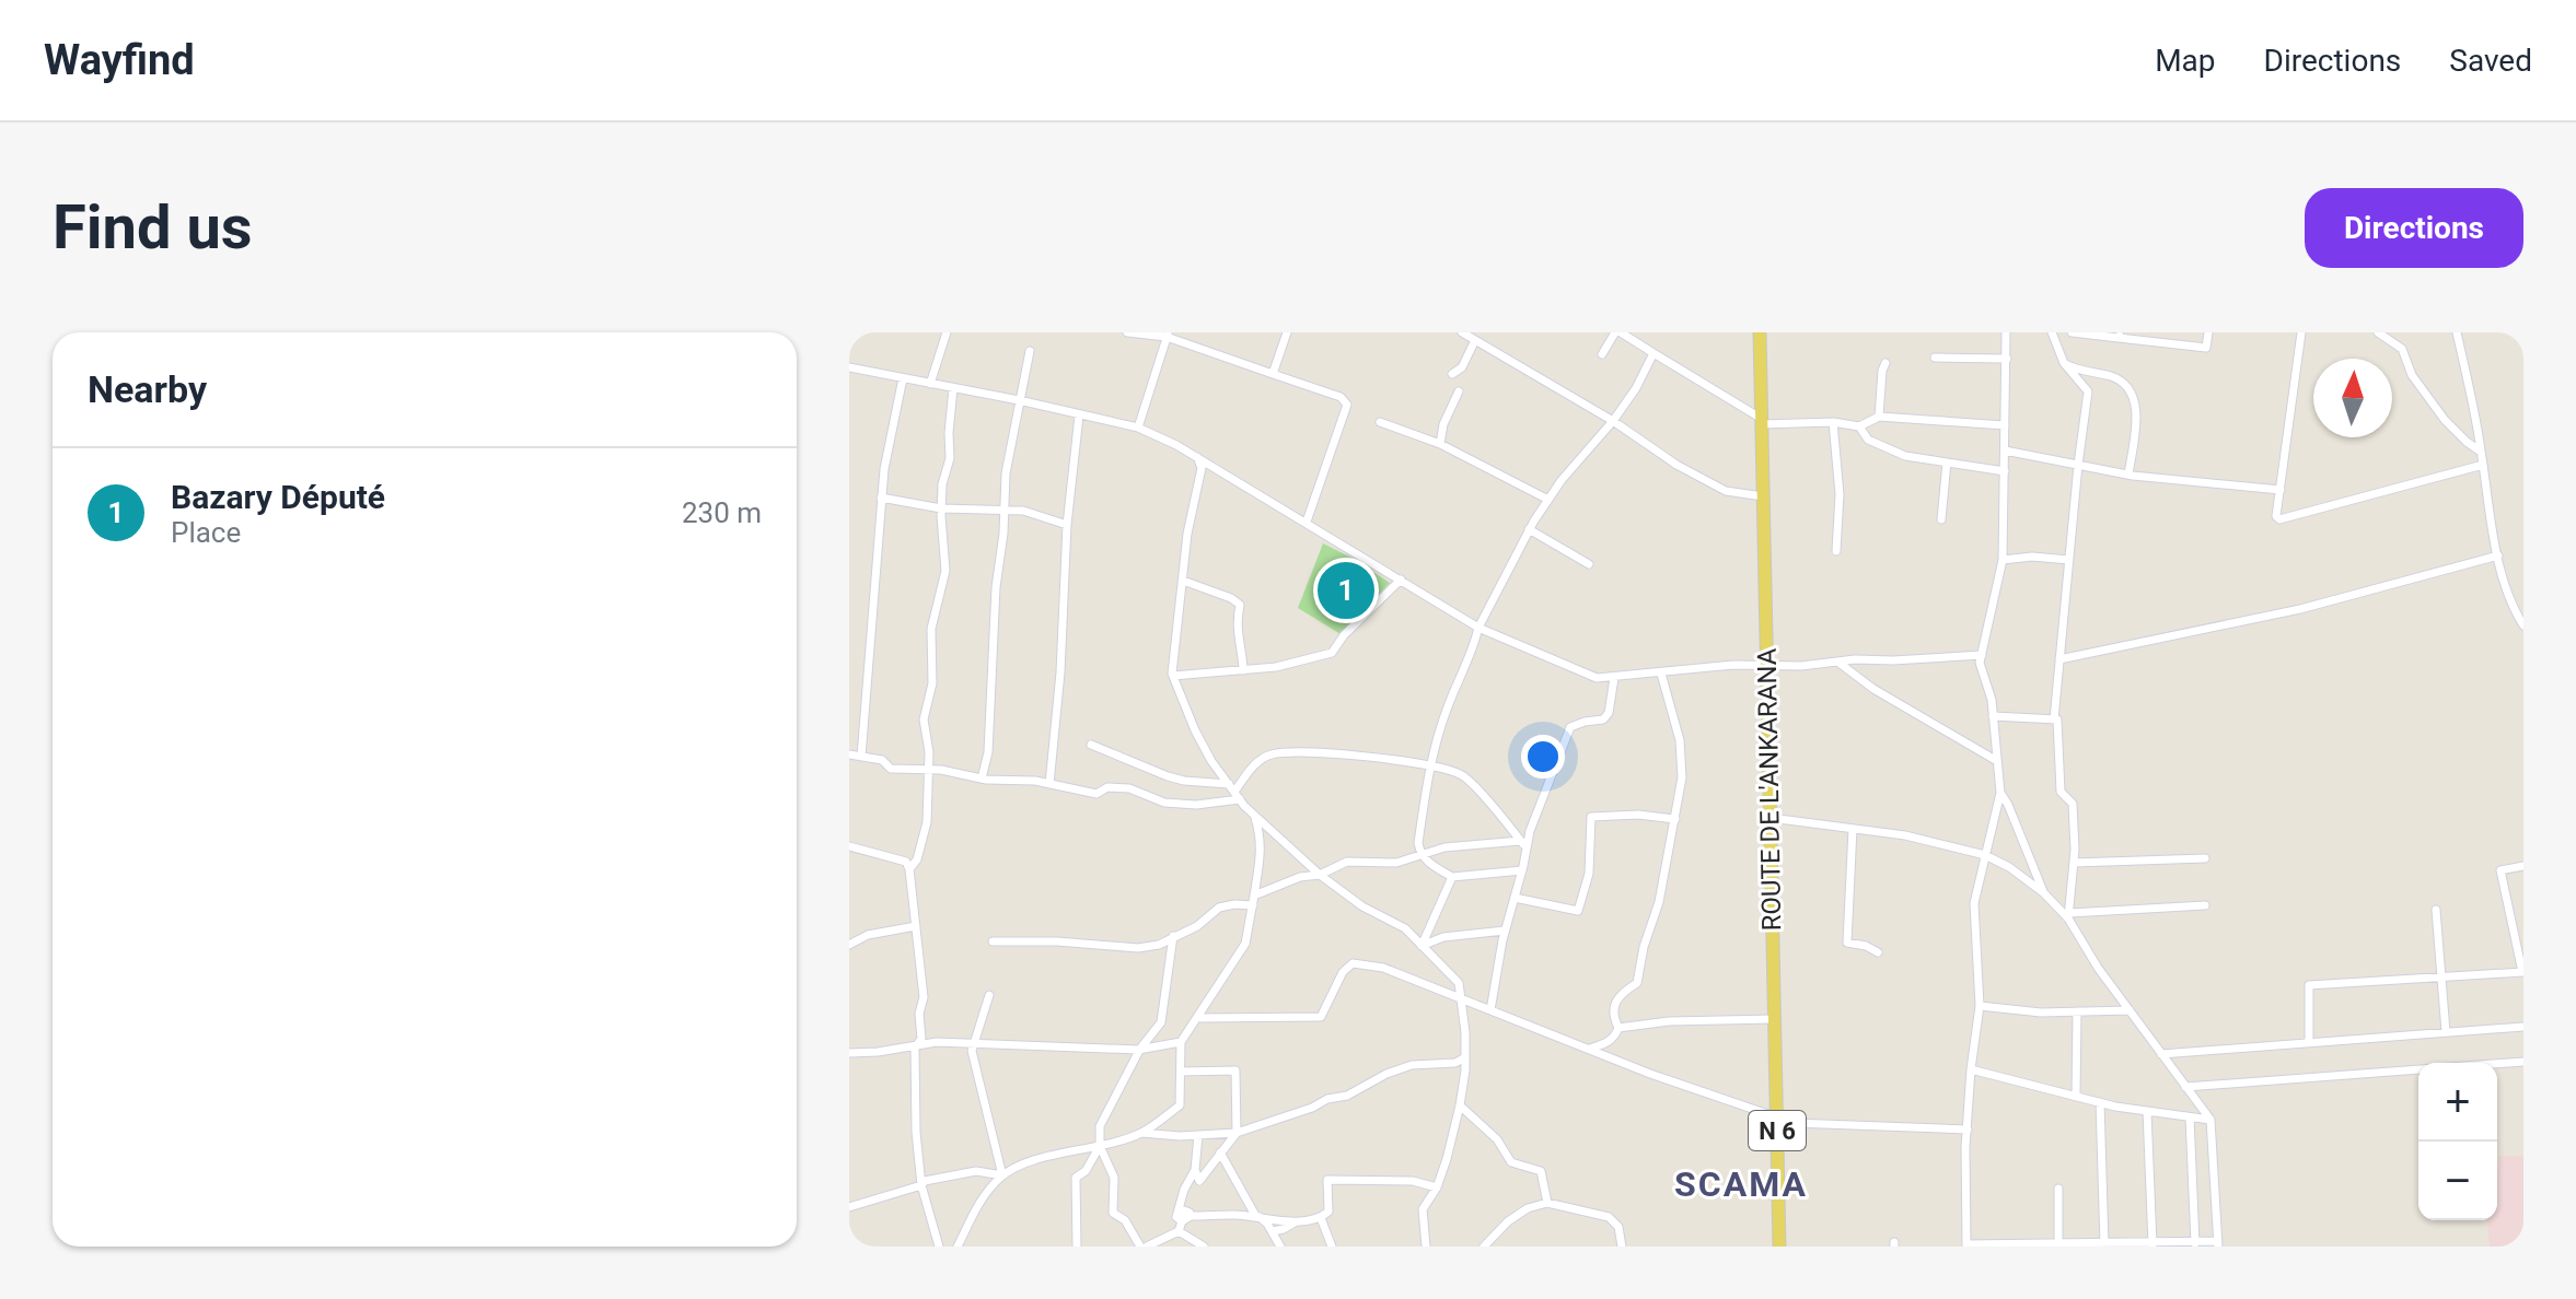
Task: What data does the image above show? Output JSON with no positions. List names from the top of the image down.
{
  "streets": {
    "main road": ["ROUTE DE L'ANKARANA", "N 6"]
  },
  "districts": ["SCAMA"],
  "north": "top",
  "page": {
    "header": "Wayfind",
    "nav": ["Map", "Directions", "Saved"],
    "buttons": "Directions",
    "title": "Find us",
    "heading": "Nearby",
    "list": [
      {
        "mark": "1",
        "name": "Bazary Député",
        "note": "Place",
        "value": "230 m"
      }
    ],
    "pins": "1",
    "map_buttons": ["+", "−"]
  }
}
